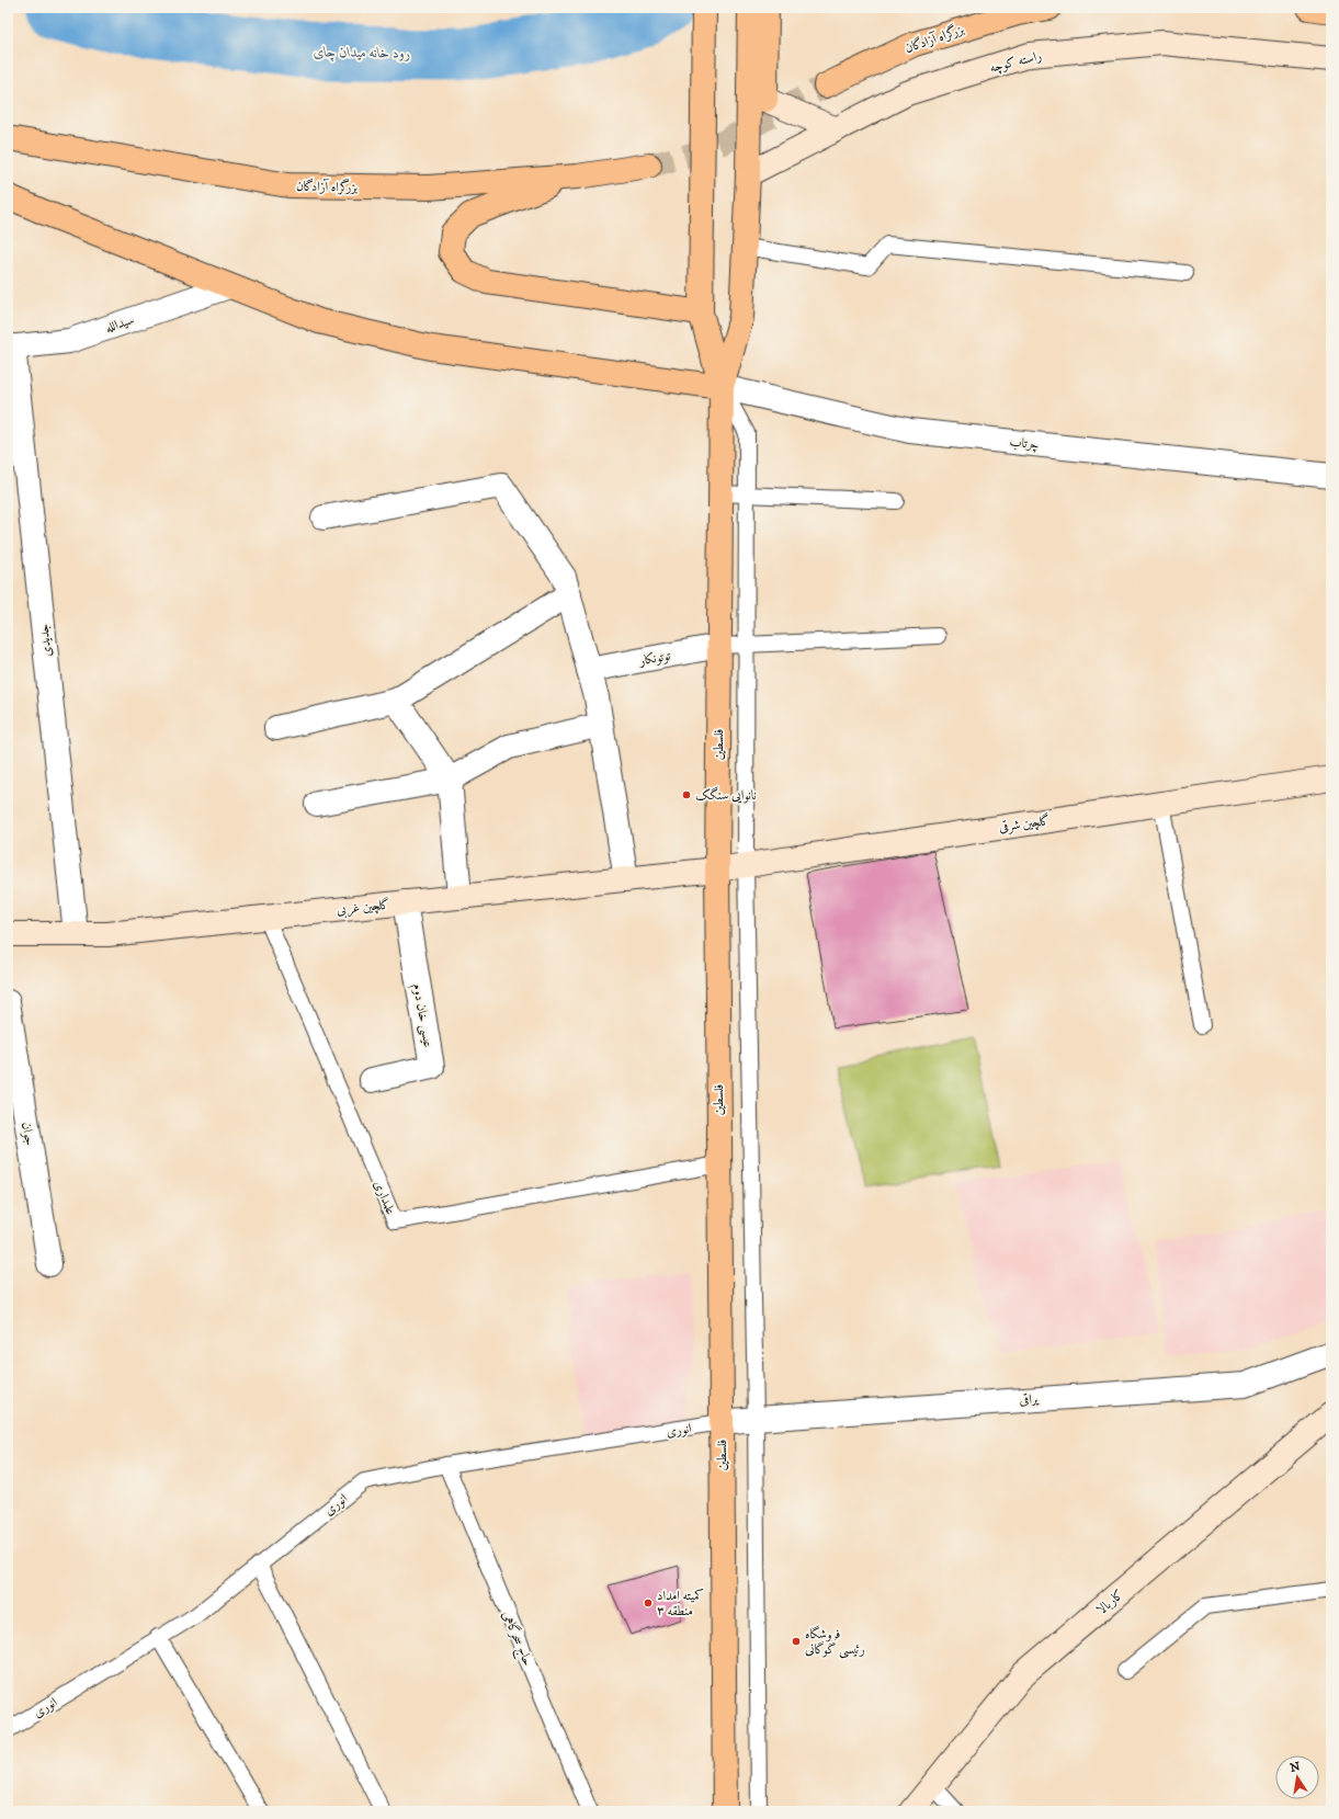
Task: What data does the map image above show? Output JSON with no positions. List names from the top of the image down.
{
  "streets": {
    "main road": ["بزرگراه آزادگان", "فلسطین"],
    "street": [
      "راسته کوچه",
      "سیدالله",
      "چرتاب",
      "جدیدی",
      "توتونکار",
      "گلچین شرقی",
      "گلچین غربی",
      "عیسی خان دوم",
      "جوان",
      "یراقی",
      "کاربالا"
    ],
    "lane": ["علمداری", "انوری", "حاج سحرگاهی"]
  },
  "crossings": [
    ["سیدالله", "جدیدی"],
    ["چرتاب", "فلسطین"],
    ["جدیدی", "گلچین غربی"],
    ["توتونکار", "فلسطین"],
    ["فلسطین", "گلچین شرقی"],
    ["فلسطین", "گلچین غربی"],
    ["فلسطین", "علمداری"],
    ["فلسطین", "یراقی"],
    ["فلسطین", "انوری"],
    ["گلچین شرقی", "گلچین غربی"],
    ["گلچین غربی", "عیسی خان دوم"],
    ["گلچین غربی", "علمداری"],
    ["یراقی", "انوری"],
    ["انوری", "حاج سحرگاهی"]
  ],
  "water": ["رود خانه میدان چای"],
  "places": ["نانوایی سنگک", "کمیته امداد منطقه ۳", "فروشگاه رئیسی گوگانی"],
  "north": "top"
}
